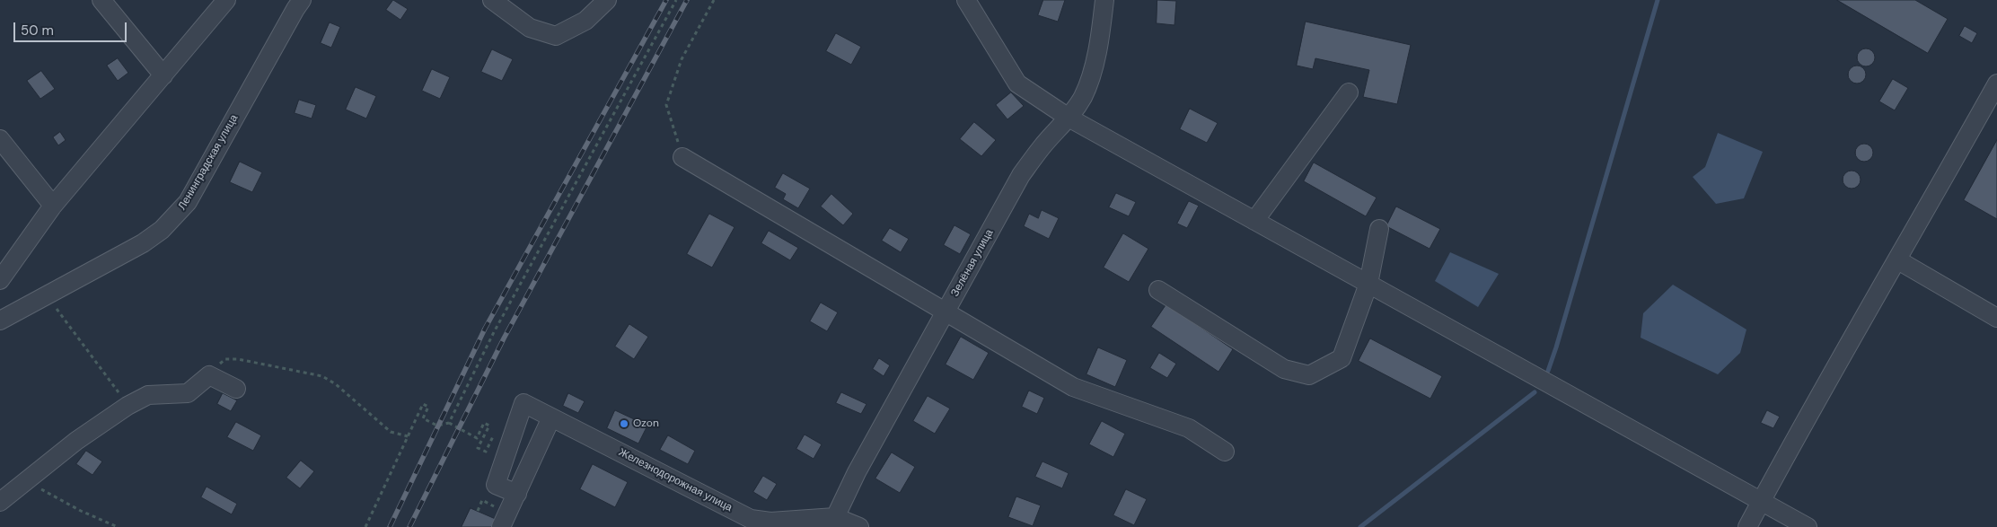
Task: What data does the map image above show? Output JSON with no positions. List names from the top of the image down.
{
  "streets": {
    "street": ["Ленинградская улица", "Зелёная улица", "Железнодорожная улица"]
  },
  "crossings": [
    ["Зелёная улица", "Железнодорожная улица"]
  ],
  "places": ["Ozon"],
  "scale_bar": "50 m"
}
